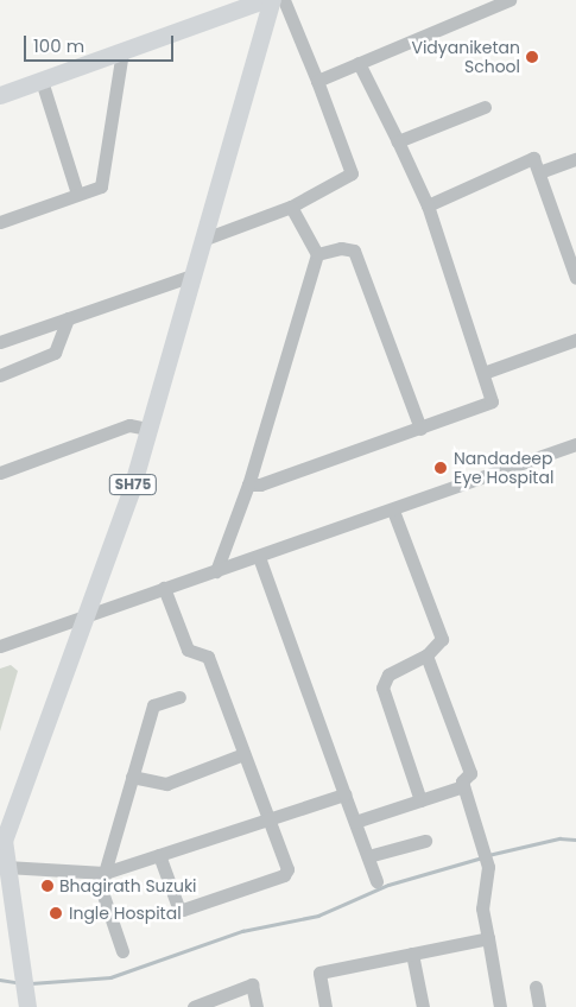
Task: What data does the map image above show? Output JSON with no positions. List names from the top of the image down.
{
  "streets": {
    "main road": ["SH75"]
  },
  "places": [
    "Vidyaniketan School",
    "Nandadeep Eye Hospital",
    "Bhagirath Suzuki",
    "Ingle Hospital"
  ],
  "scale_bar": "100 m"
}
